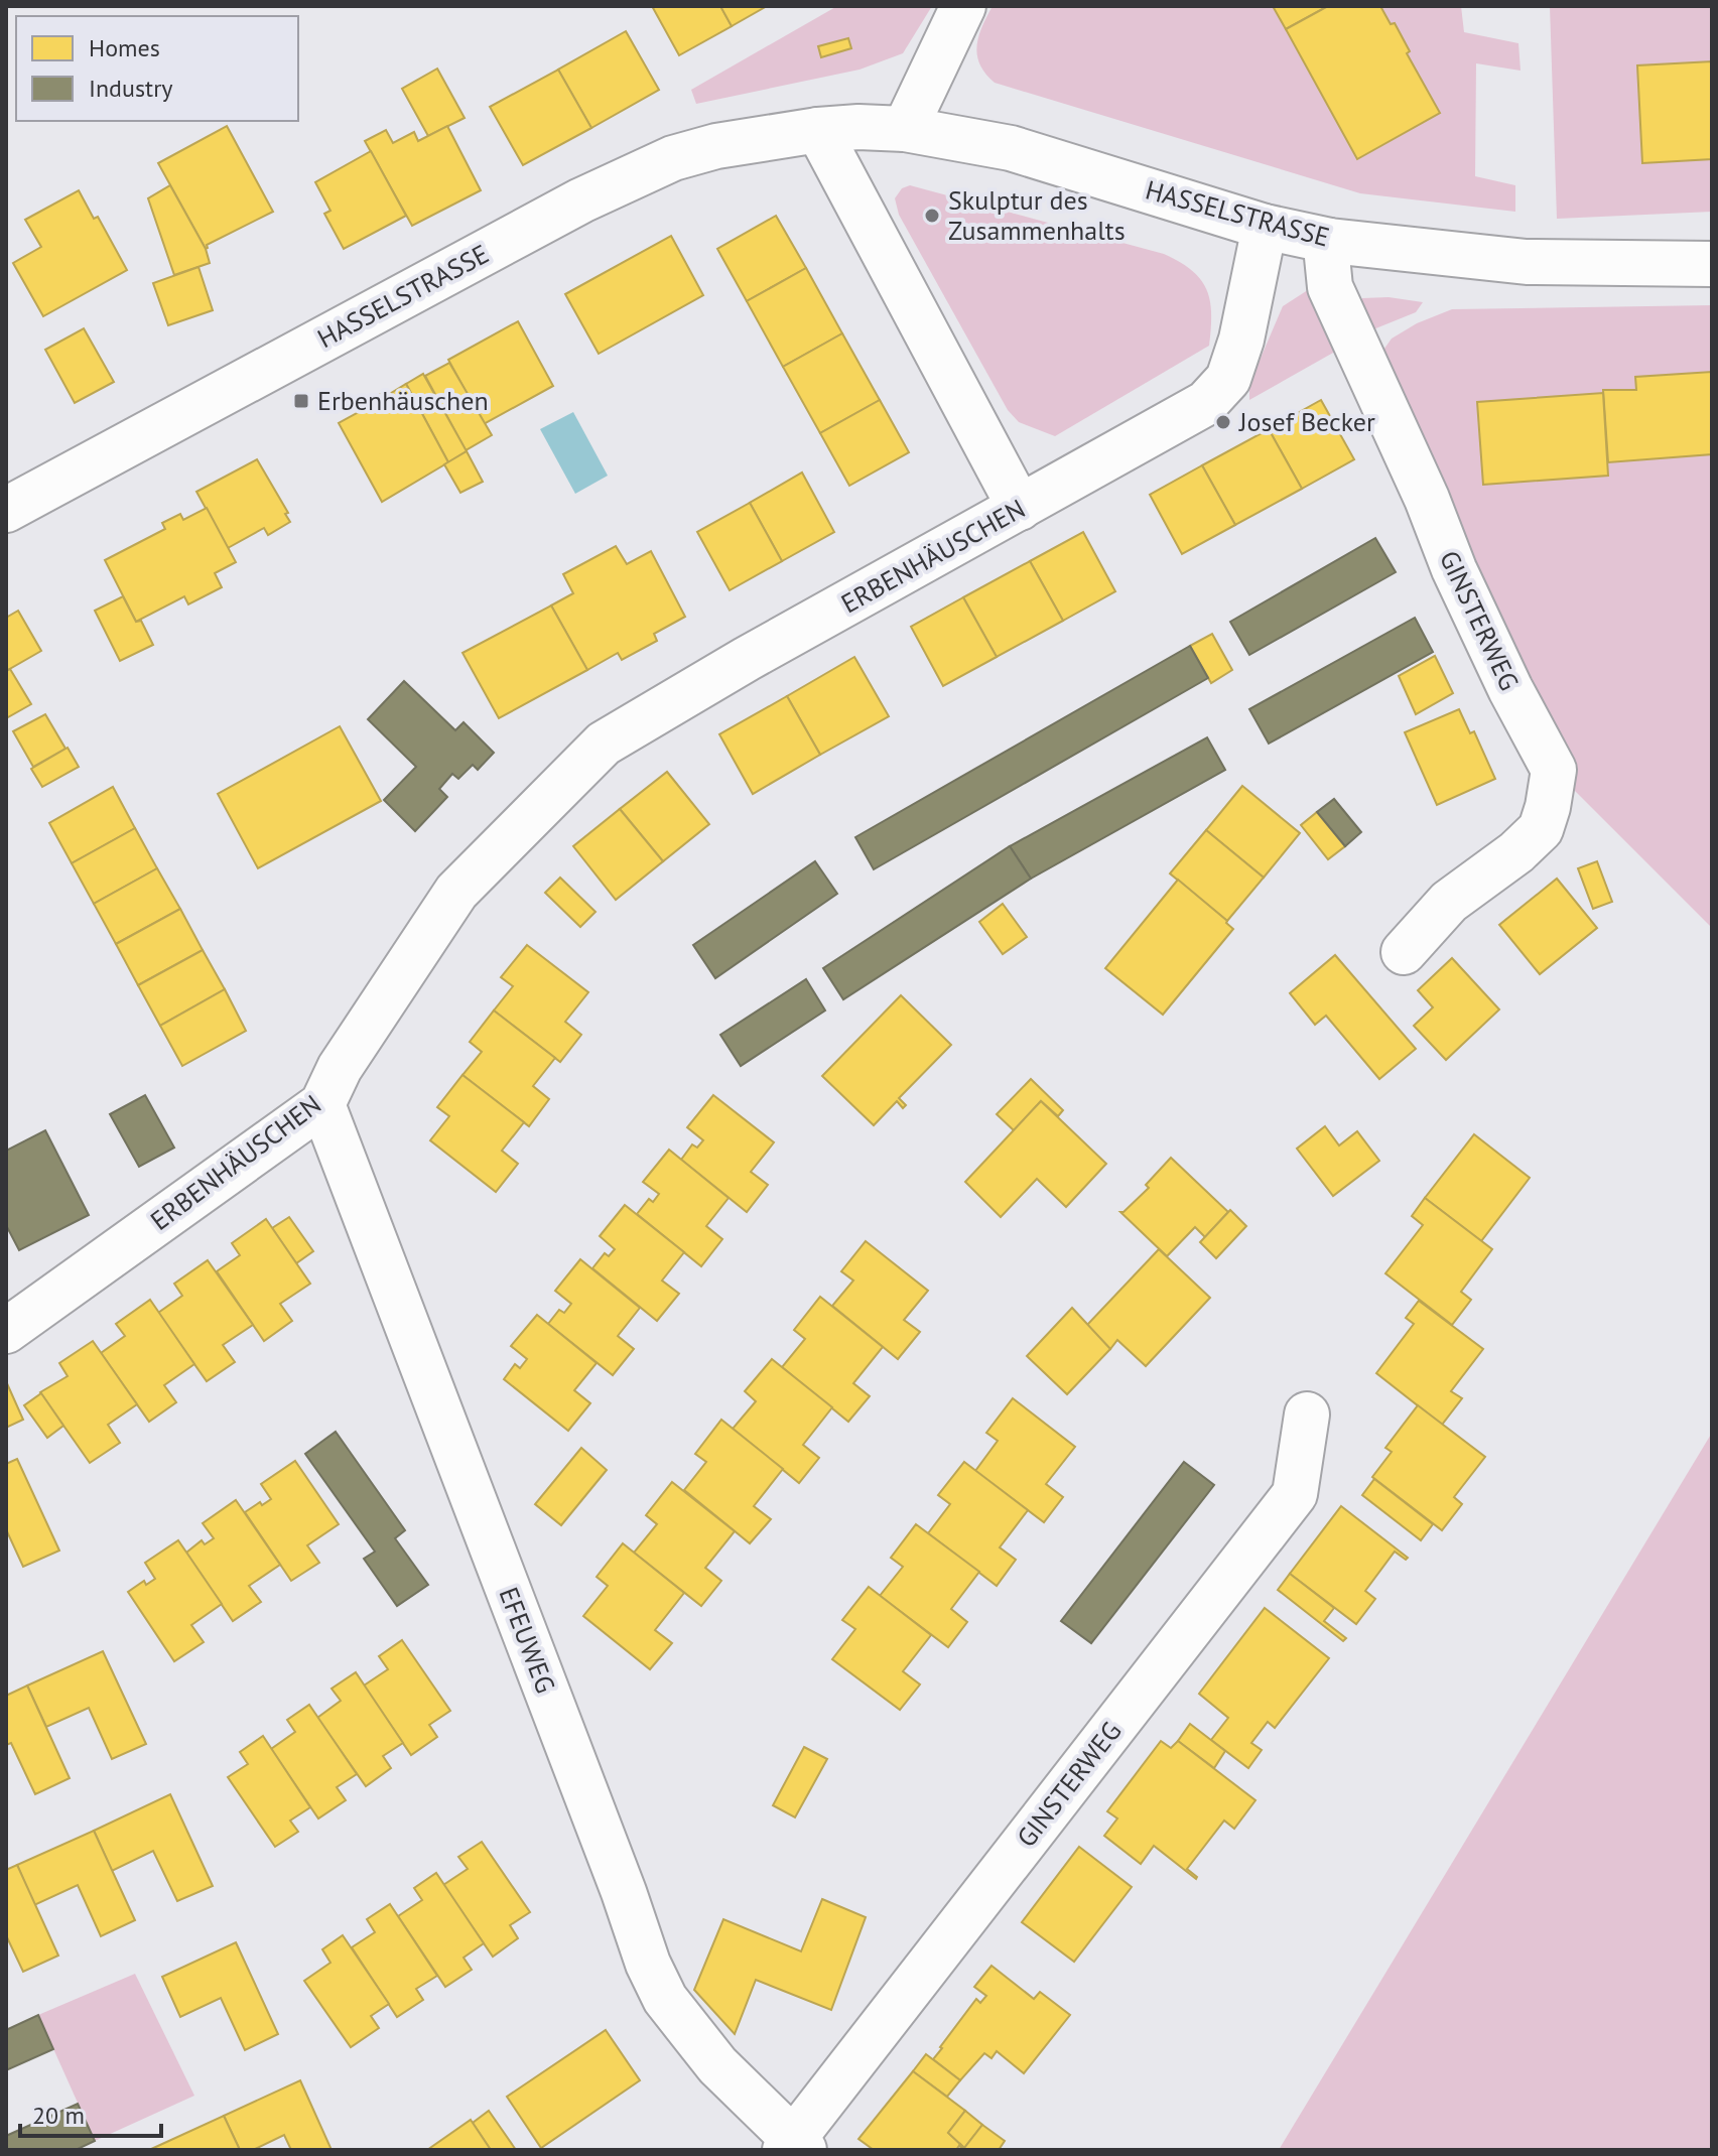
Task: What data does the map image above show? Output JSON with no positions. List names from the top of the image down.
{
  "streets": {
    "street": [
      "HASSELSTRASSE",
      "ERBENHÄUSCHEN",
      "GINSTERWEG",
      "EFEUWEG"
    ]
  },
  "crossings": [
    ["HASSELSTRASSE", "ERBENHÄUSCHEN"],
    ["HASSELSTRASSE", "GINSTERWEG"],
    ["ERBENHÄUSCHEN", "EFEUWEG"],
    ["GINSTERWEG", "EFEUWEG"]
  ],
  "places": {
    "other": ["Skulptur des Zusammenhalts", "Josef Becker"],
    "transit": ["Erbenhäuschen"]
  },
  "legend": ["Homes", "Industry"],
  "scale_bar": "20 m"
}
